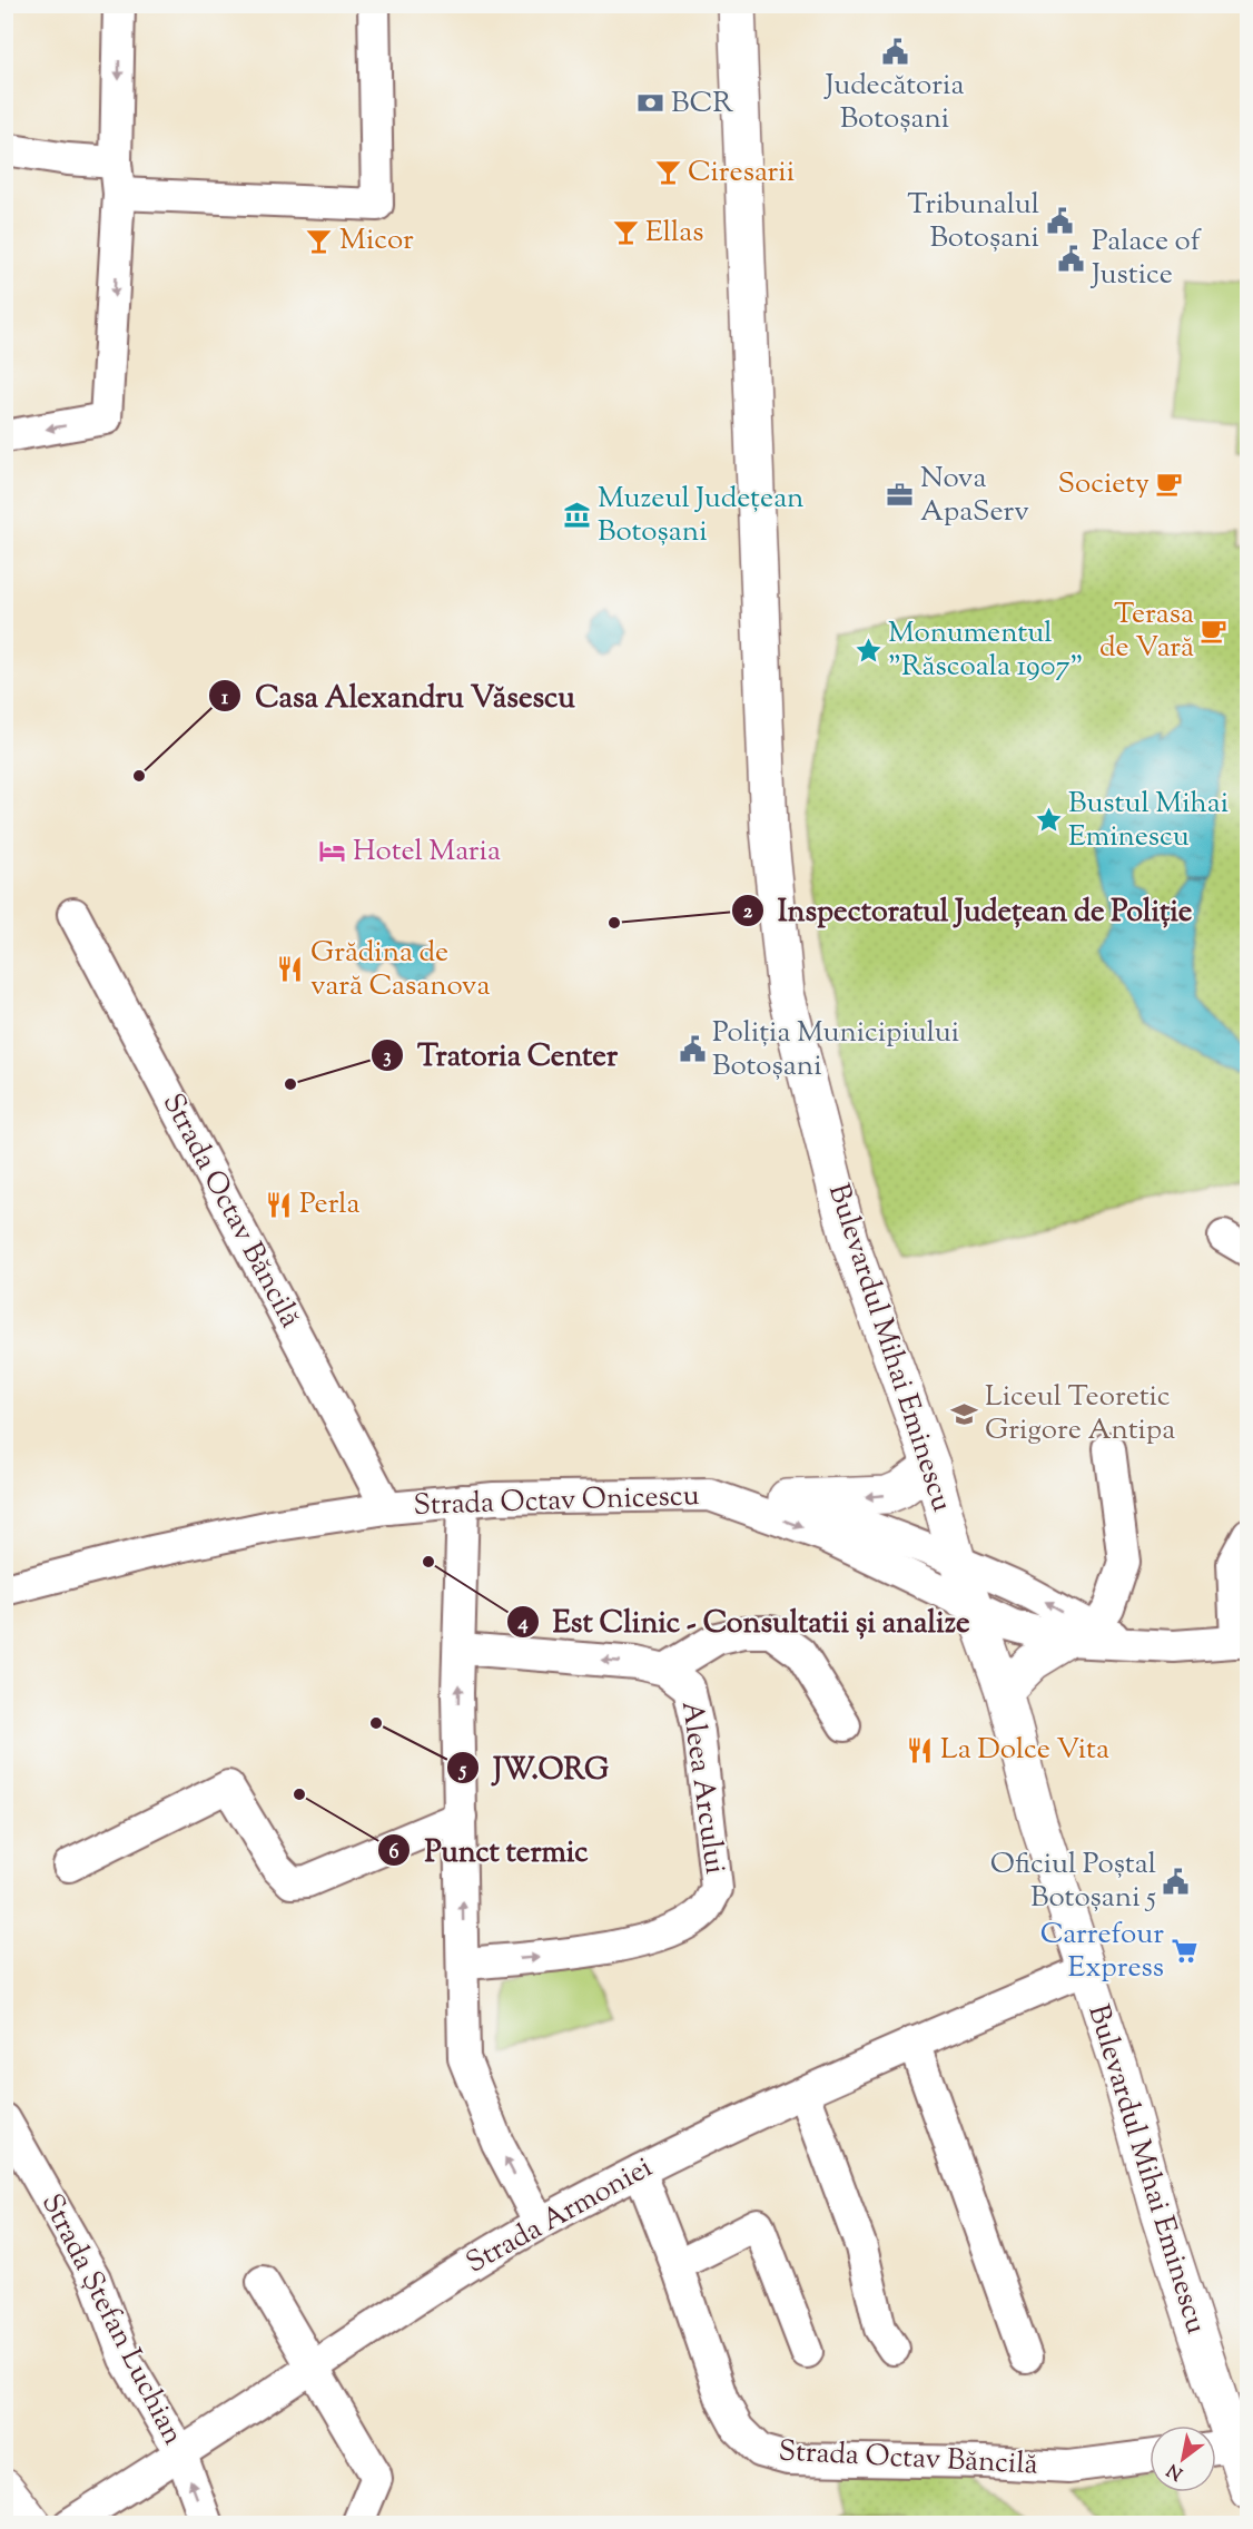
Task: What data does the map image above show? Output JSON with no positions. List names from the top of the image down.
{
  "streets": {
    "main road": ["Bulevardul Mihai Eminescu"],
    "street": [
      "Strada Octav Băncilă",
      "Strada Octav Onicescu",
      "Aleea Arcului",
      "Strada Armoniei",
      "Strada Ștefan Luchian"
    ]
  },
  "crossings": [
    ["Strada Octav Băncilă", "Strada Octav Onicescu"],
    ["Strada Octav Băncilă", "Strada Armoniei"],
    ["Bulevardul Mihai Eminescu", "Strada Octav Onicescu"],
    ["Bulevardul Mihai Eminescu", "Strada Armoniei"],
    ["Strada Armoniei", "Strada Ștefan Luchian"]
  ],
  "places": {
    "public building": [
      "Judecătoria Botoșani",
      "Tribunalul Botoșani",
      "Palace of Justice",
      "Poliția Municipiului Botoșani",
      "Oficiul Poștal Botoșani 5"
    ],
    "bank": ["BCR"],
    "bar": ["Ciresarii", "Ellas", "Micor"],
    "cafe": ["Society", "Terasa de Vară"],
    "office": ["Nova ApaServ"],
    "museum": ["Muzeul Județean Botoșani"],
    "place": ["Monumentul ”Răscoala 1907”", "Bustul Mihai Eminescu"],
    "other": [
      "Casa Alexandru Văsescu",
      "Inspectoratul Județean de Poliție",
      "Tratoria Center",
      "Est Clinic - Consultatii și analize",
      "JW.ORG",
      "Punct termic"
    ],
    "hotel": ["Hotel Maria"],
    "restaurant": ["Grădina de vară Casanova", "Perla", "La Dolce Vita"],
    "school or university": ["Liceul Teoretic Grigore Antipa"],
    "supermarket": ["Carrefour Express"]
  },
  "north": "bottom left"
}
